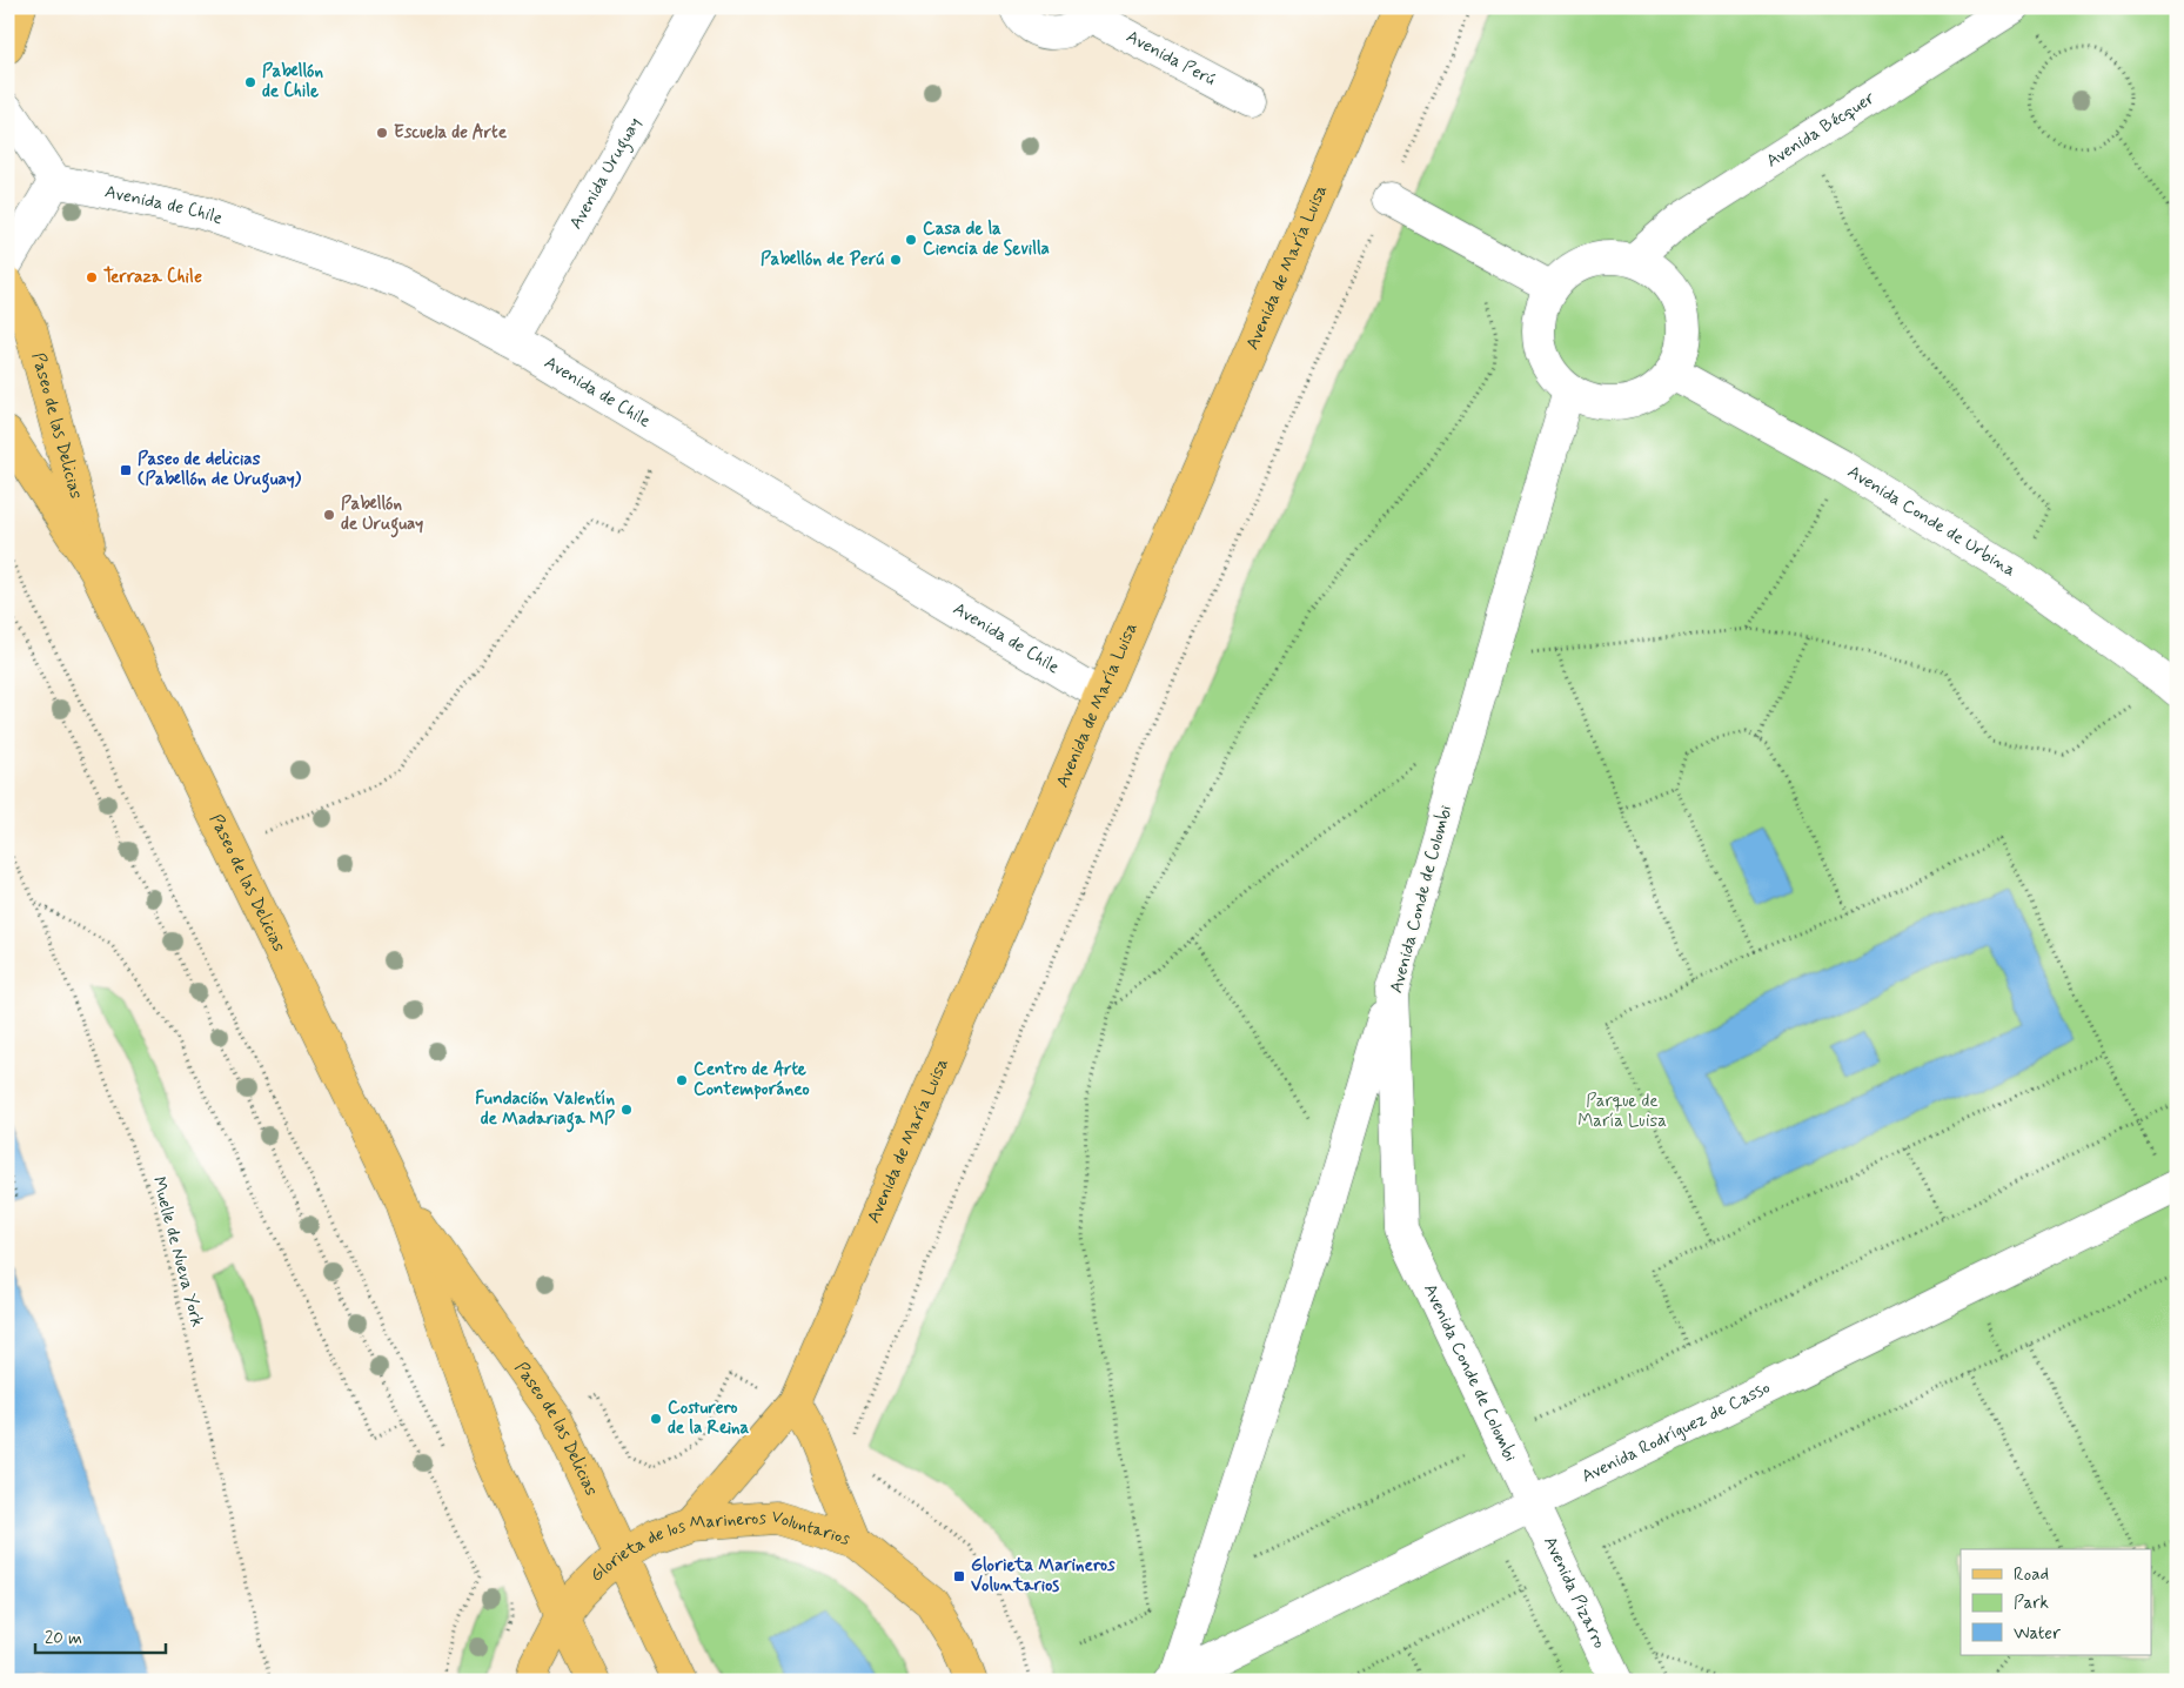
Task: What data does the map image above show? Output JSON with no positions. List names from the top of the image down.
{
  "streets": {
    "main road": ["Avenida de María Luisa", "Paseo de las Delicias", "Glorieta de los Marineros Voluntarios"],
    "street": [
      "Avenida Perú",
      "Avenida Bécquer",
      "Avenida Uruguay",
      "Avenida de Chile",
      "Avenida Conde de Urbina",
      "Avenida Conde de Colombi",
      "Avenida Rodríguez de Casso",
      "Avenida Pizarro"
    ],
    "path": ["Muelle de Nueva York"]
  },
  "crossings": [
    ["Avenida Bécquer", "Avenida Conde de Urbina"],
    ["Avenida Bécquer", "Avenida Conde de Colombi"],
    ["Avenida Uruguay", "Avenida de Chile"],
    ["Avenida de Chile", "Avenida de María Luisa"],
    ["Avenida de María Luisa", "Glorieta de los Marineros Voluntarios"],
    ["Paseo de las Delicias", "Glorieta de los Marineros Voluntarios"],
    ["Avenida Conde de Urbina", "Avenida Conde de Colombi"],
    ["Avenida Conde de Colombi", "Avenida Rodríguez de Casso"],
    ["Avenida Conde de Colombi", "Avenida Pizarro"],
    ["Avenida Rodríguez de Casso", "Avenida Pizarro"]
  ],
  "parks": ["Parque de María Luisa"],
  "places": {
    "other": [
      "Pabellón de Chile",
      "Escuela de Arte",
      "Casa de la Ciencia de Sevilla",
      "Pabellón de Perú",
      "Terraza Chile",
      "Pabellón de Uruguay",
      "Centro de Arte Contemporáneo",
      "Fundación Valentín de Madariaga MP",
      "Costurero de la Reina"
    ],
    "transit": ["Paseo de delicias (Pabellón de Uruguay)", "Glorieta Marineros Voluntarios"]
  },
  "legend": ["Road", "Park", "Water"],
  "scale_bar": "20 m"
}
